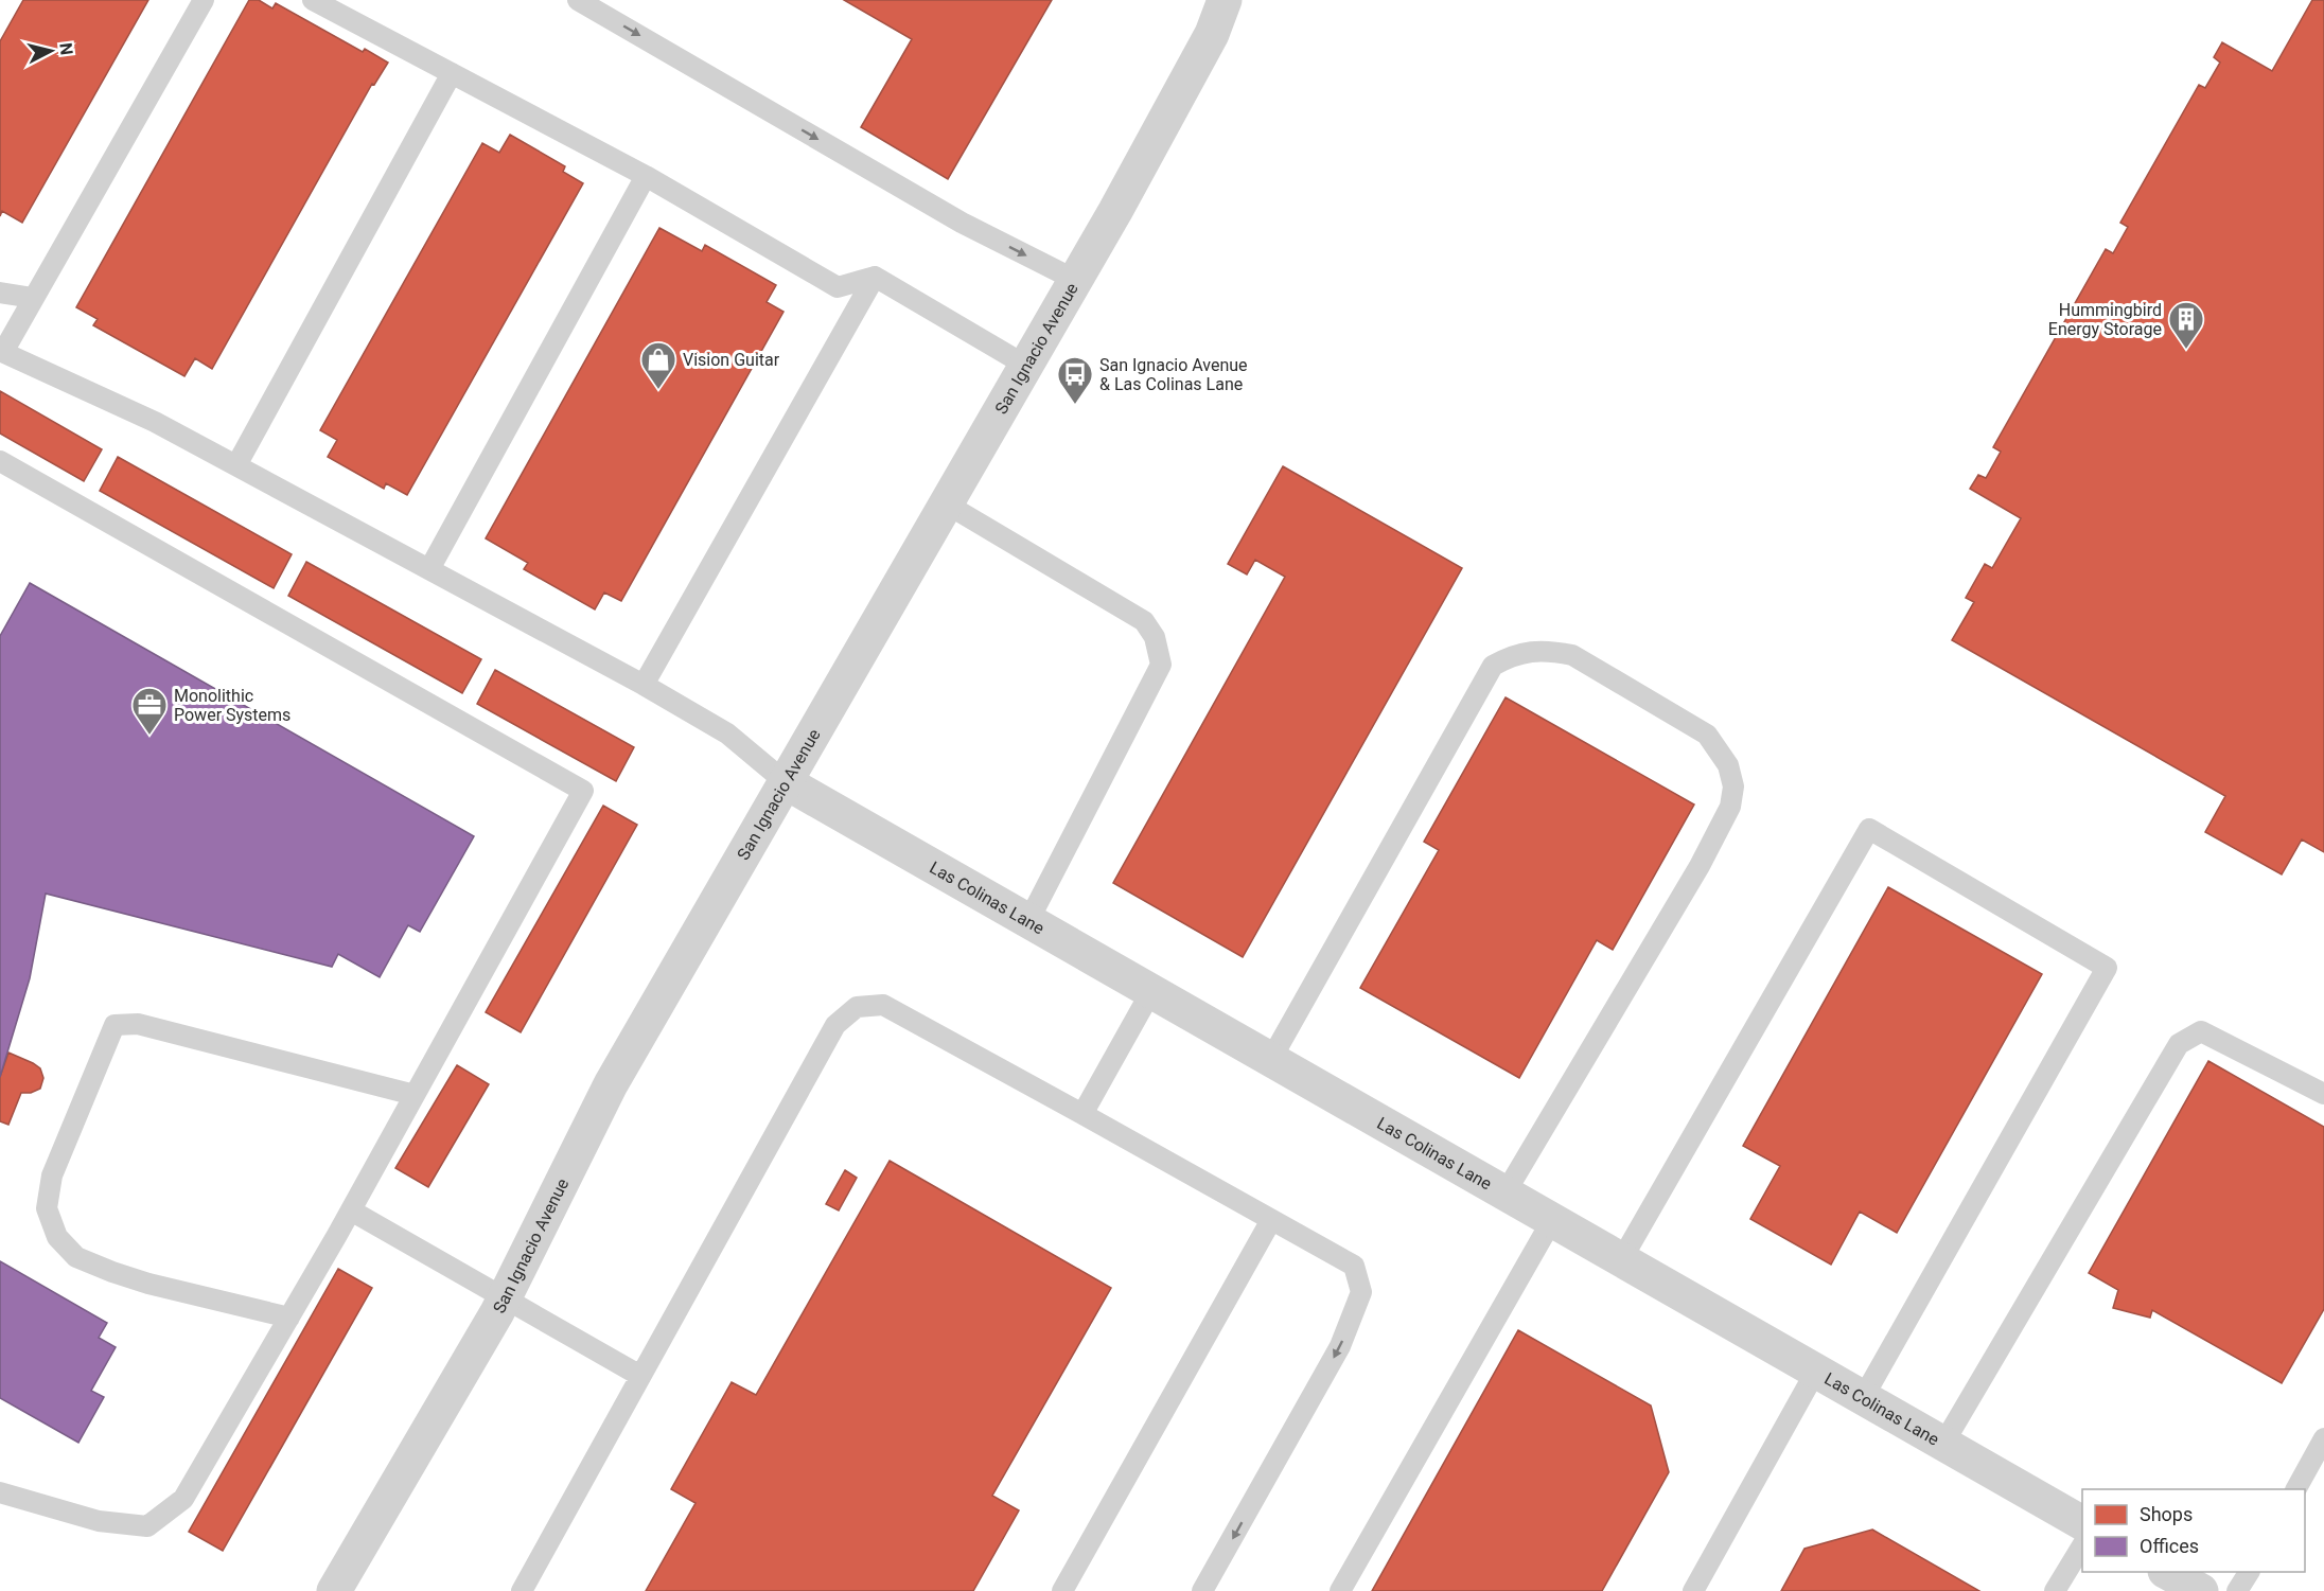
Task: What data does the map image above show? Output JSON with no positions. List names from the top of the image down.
{
  "streets": {
    "street": ["San Ignacio Avenue", "Las Colinas Lane"]
  },
  "crossings": [
    ["San Ignacio Avenue", "Las Colinas Lane"]
  ],
  "places": {
    "building": ["Hummingbird Energy Storage"],
    "shop": ["Vision Guitar"],
    "bus stop": ["San Ignacio Avenue & Las Colinas Lane"],
    "office": ["Monolithic Power Systems"]
  },
  "legend": ["Shops", "Offices"],
  "north": "right"
}
